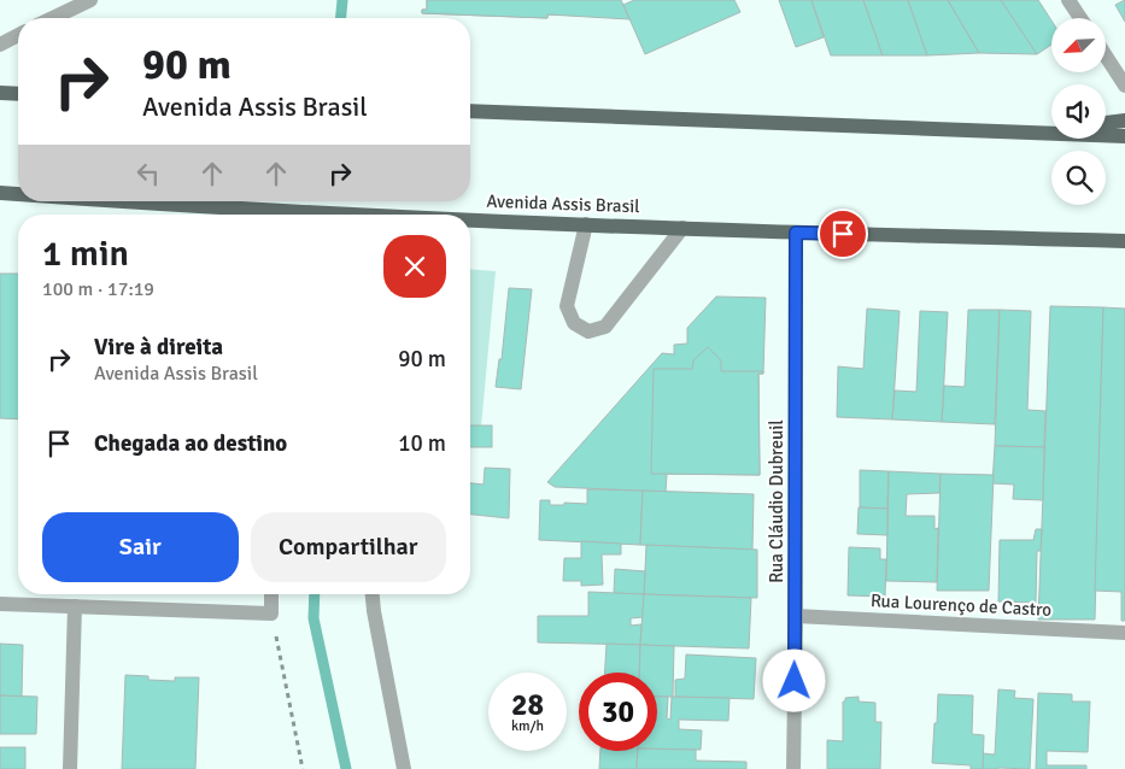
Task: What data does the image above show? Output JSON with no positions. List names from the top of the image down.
{
  "streets": {
    "main road": ["Avenida Assis Brasil"],
    "street": ["Rua Cláudio Dubreuil", "Rua Lourenço de Castro"]
  },
  "crossings": [
    ["Avenida Assis Brasil", "Rua Cláudio Dubreuil"],
    ["Rua Cláudio Dubreuil", "Rua Lourenço de Castro"]
  ],
  "north": "bottom left",
  "page": {
    "turn": ["90 m", "Avenida Assis Brasil"],
    "heading": ["1 min", "100 m · 17:19"],
    "list": [
      {
        "name": "Vire à direita",
        "note": "Avenida Assis Brasil",
        "value": "90 m"
      },
      {
        "name": "Chegada ao destino",
        "value": "10 m"
      }
    ],
    "buttons": ["Sair", "Compartilhar"],
    "speed": "28 km/h",
    "limit": "30"
  }
}
